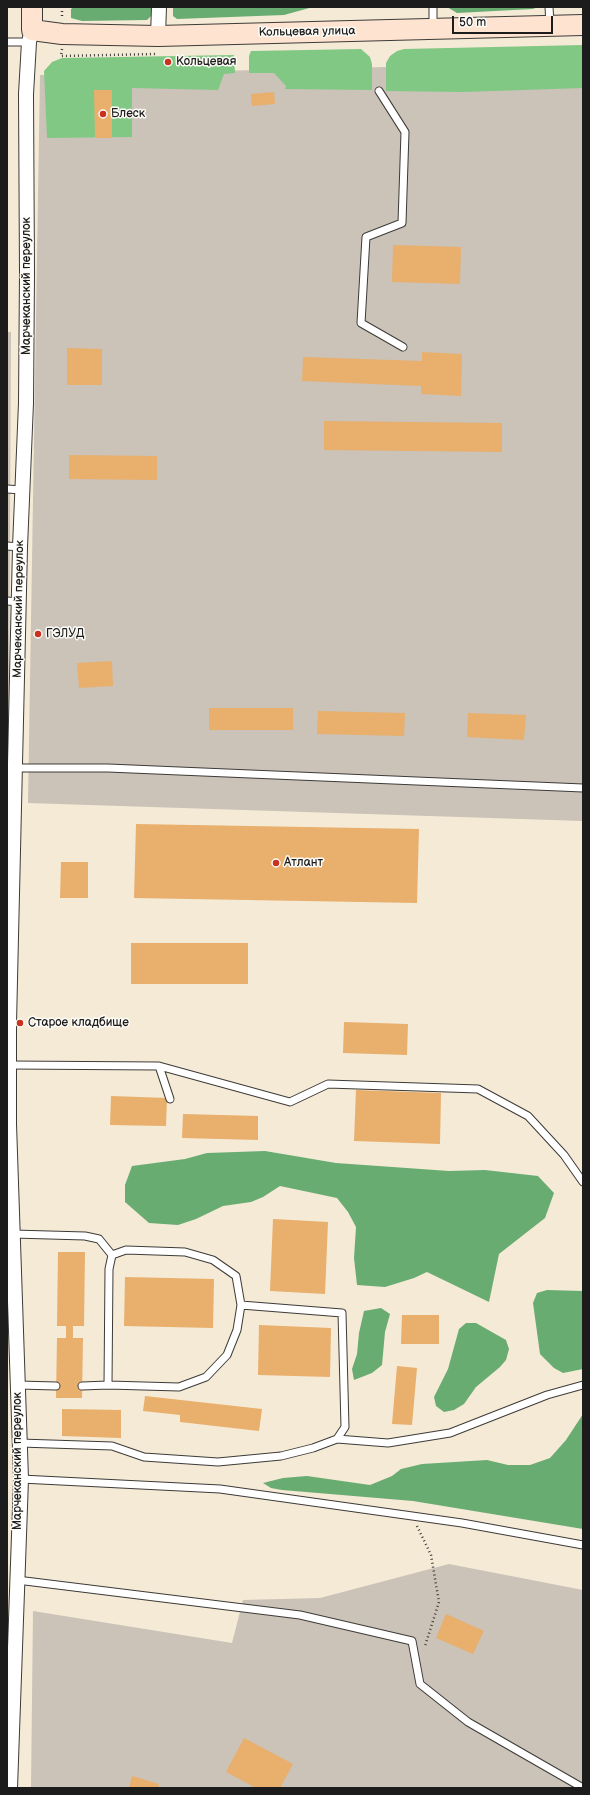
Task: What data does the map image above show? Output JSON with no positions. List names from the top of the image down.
{
  "streets": {
    "main road": ["Кольцевая улица", "Марчеканский переулок"]
  },
  "crossings": [
    ["Кольцевая улица", "Марчеканский переулок"]
  ],
  "places": [
    "Кольцевая",
    "Блеск",
    "ГЭЛУД",
    "Атлант",
    "Старое кладбище"
  ],
  "scale_bar": "50 m"
}
